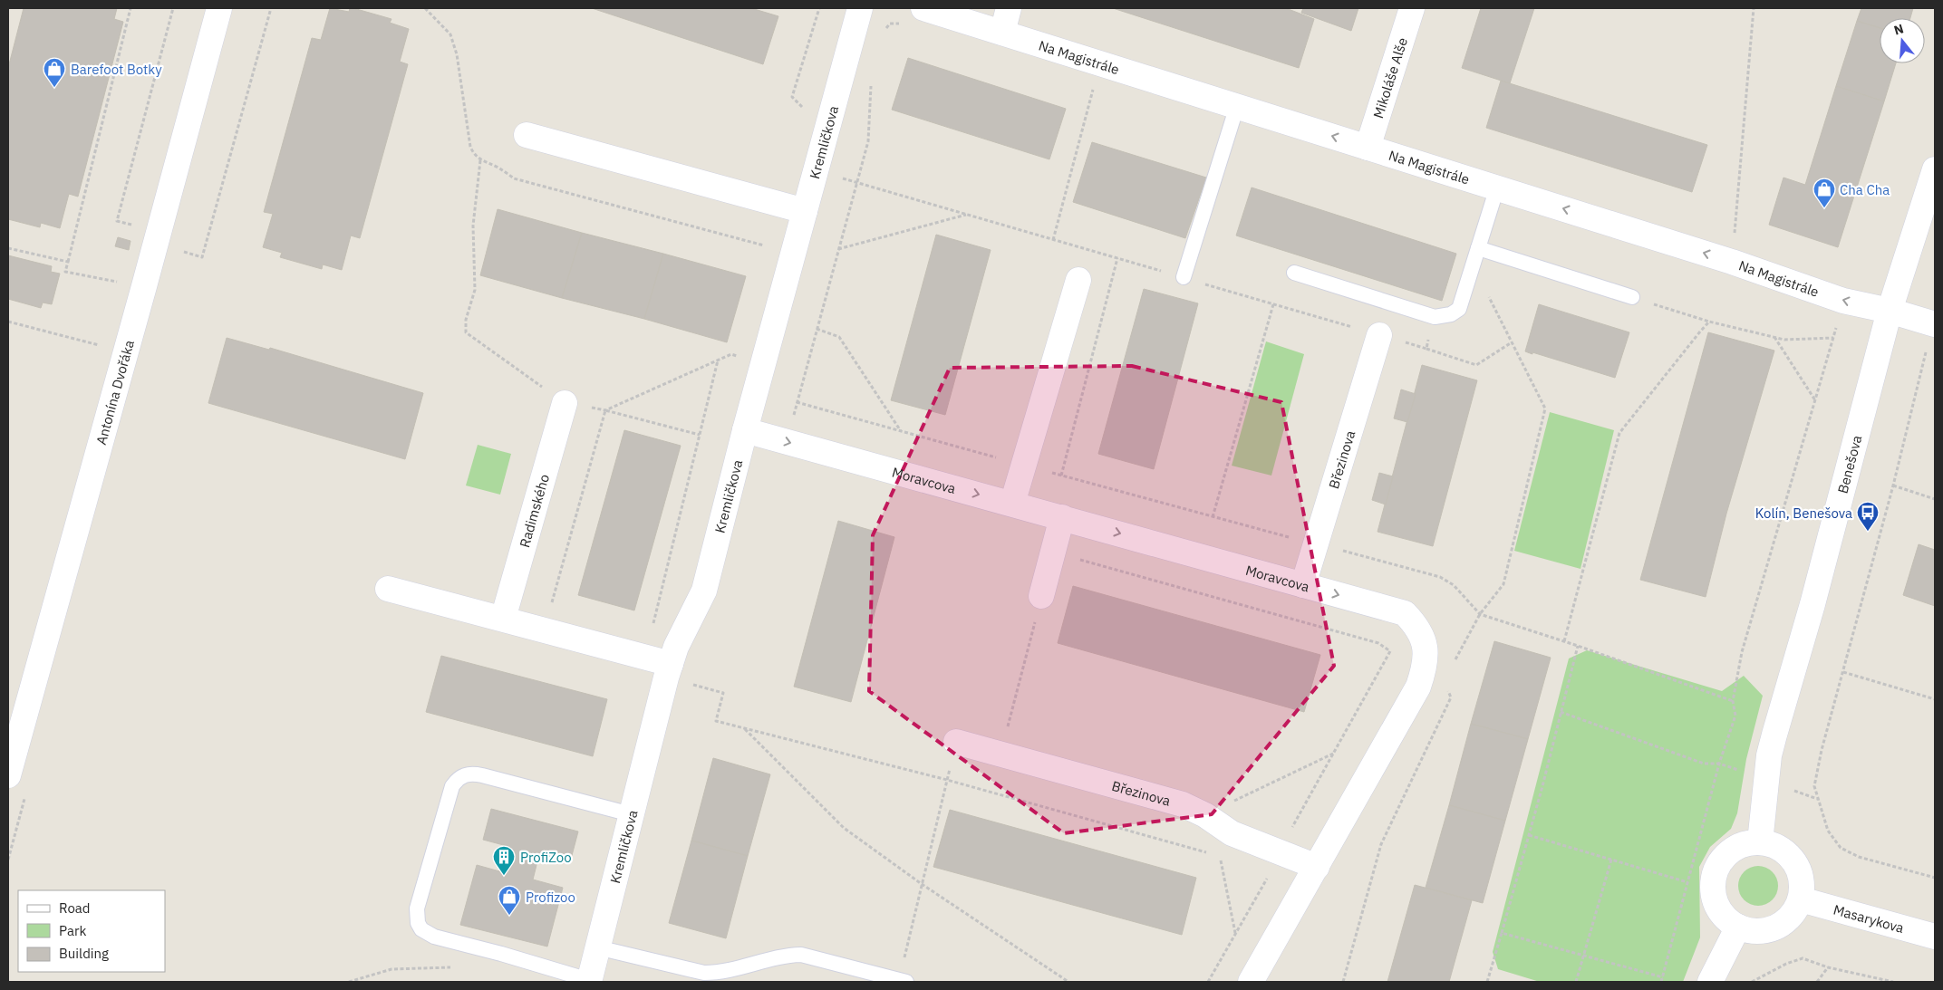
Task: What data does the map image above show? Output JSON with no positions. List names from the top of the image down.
{
  "streets": {
    "street": [
      "Na Magistrále",
      "Mikoláše Alše",
      "Kremličkova",
      "Antonína Dvořáka",
      "Březinova",
      "Benešova",
      "Moravcova",
      "Radimského",
      "Masarykova"
    ]
  },
  "crossings": [
    ["Na Magistrále", "Mikoláše Alše"],
    ["Na Magistrále", "Benešova"],
    ["Kremličkova", "Moravcova"],
    ["Březinova", "Moravcova"],
    ["Benešova", "Masarykova"]
  ],
  "one_way": ["Na Magistrále"],
  "places": {
    "shop": ["Barefoot Botky", "Cha Cha", "Profizoo"],
    "bus stop": ["Kolín, Benešova"],
    "building": ["ProfiZoo"]
  },
  "legend": ["Road", "Park", "Building"],
  "north": "top"
}
